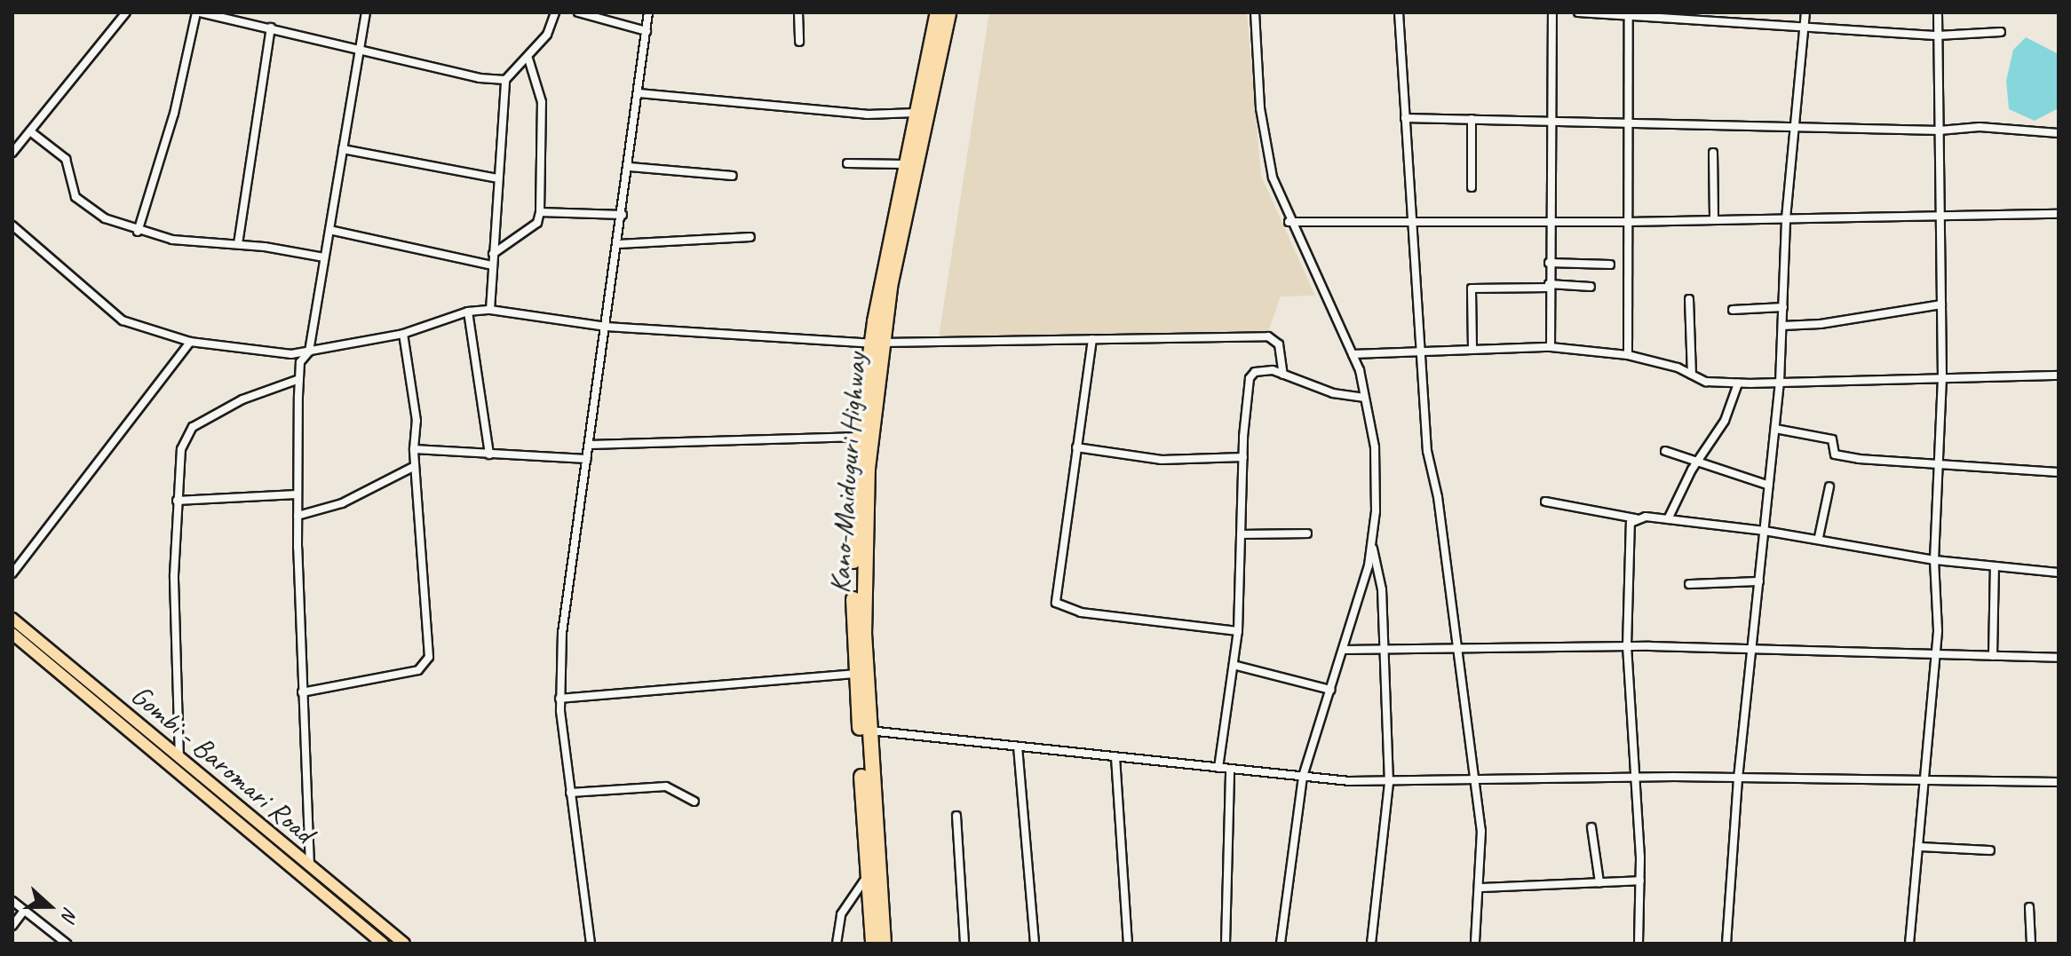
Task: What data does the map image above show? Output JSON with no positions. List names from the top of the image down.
{
  "streets": {
    "highway": ["Kano-Maiduguri Highway"],
    "main road": ["Gombi - Baromari Road"]
  },
  "north": "right"
}
